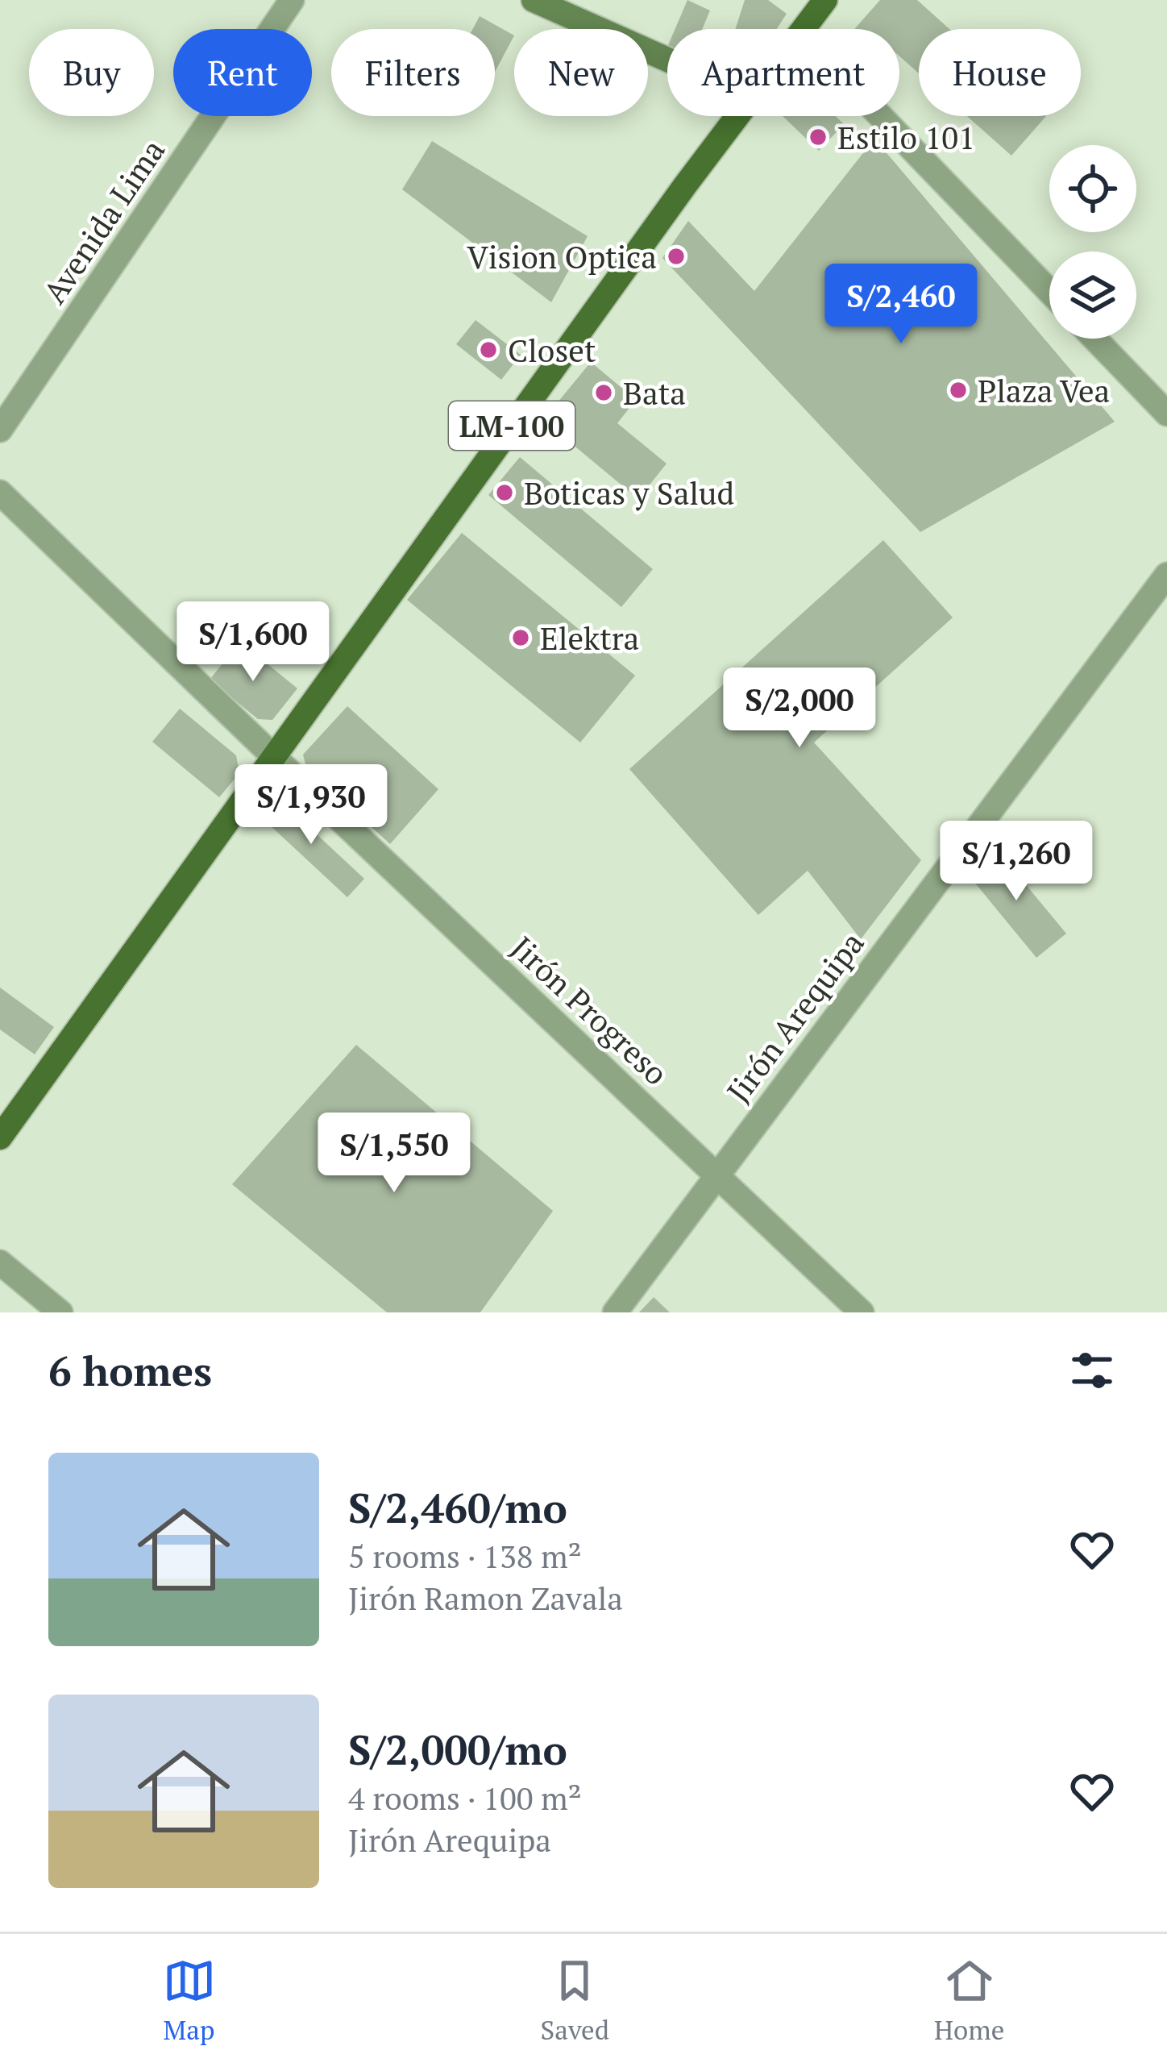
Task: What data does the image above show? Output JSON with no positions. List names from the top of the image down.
{
  "streets": {
    "main road": ["LM-100"],
    "street": ["Avenida Lima", "Jirón Progreso", "Jirón Arequipa"]
  },
  "crossings": [
    ["LM-100", "Jirón Progreso"],
    ["Jirón Progreso", "Jirón Arequipa"]
  ],
  "places": [
    "Estilo 101",
    "Vision Optica",
    "Closet",
    "Plaza Vea",
    "Bata",
    "Boticas y Salud",
    "Elektra"
  ],
  "page": {
    "chip": [
      "Buy",
      "Rent",
      "Filters",
      "New",
      "Apartment",
      "House"
    ],
    "price": [
      "S/2,460",
      "S/1,600",
      "S/2,000",
      "S/1,930",
      "S/1,260",
      "S/1,550"
    ],
    "heading": "6 homes",
    "list": [
      {
        "name": "S/2,460/mo",
        "note": "5 rooms · 138 m² · Jirón Ramon Zavala"
      },
      {
        "name": "S/2,000/mo",
        "note": "4 rooms · 100 m² · Jirón Arequipa"
      }
    ],
    "tabs": ["Map", "Saved", "Home"]
  }
}
